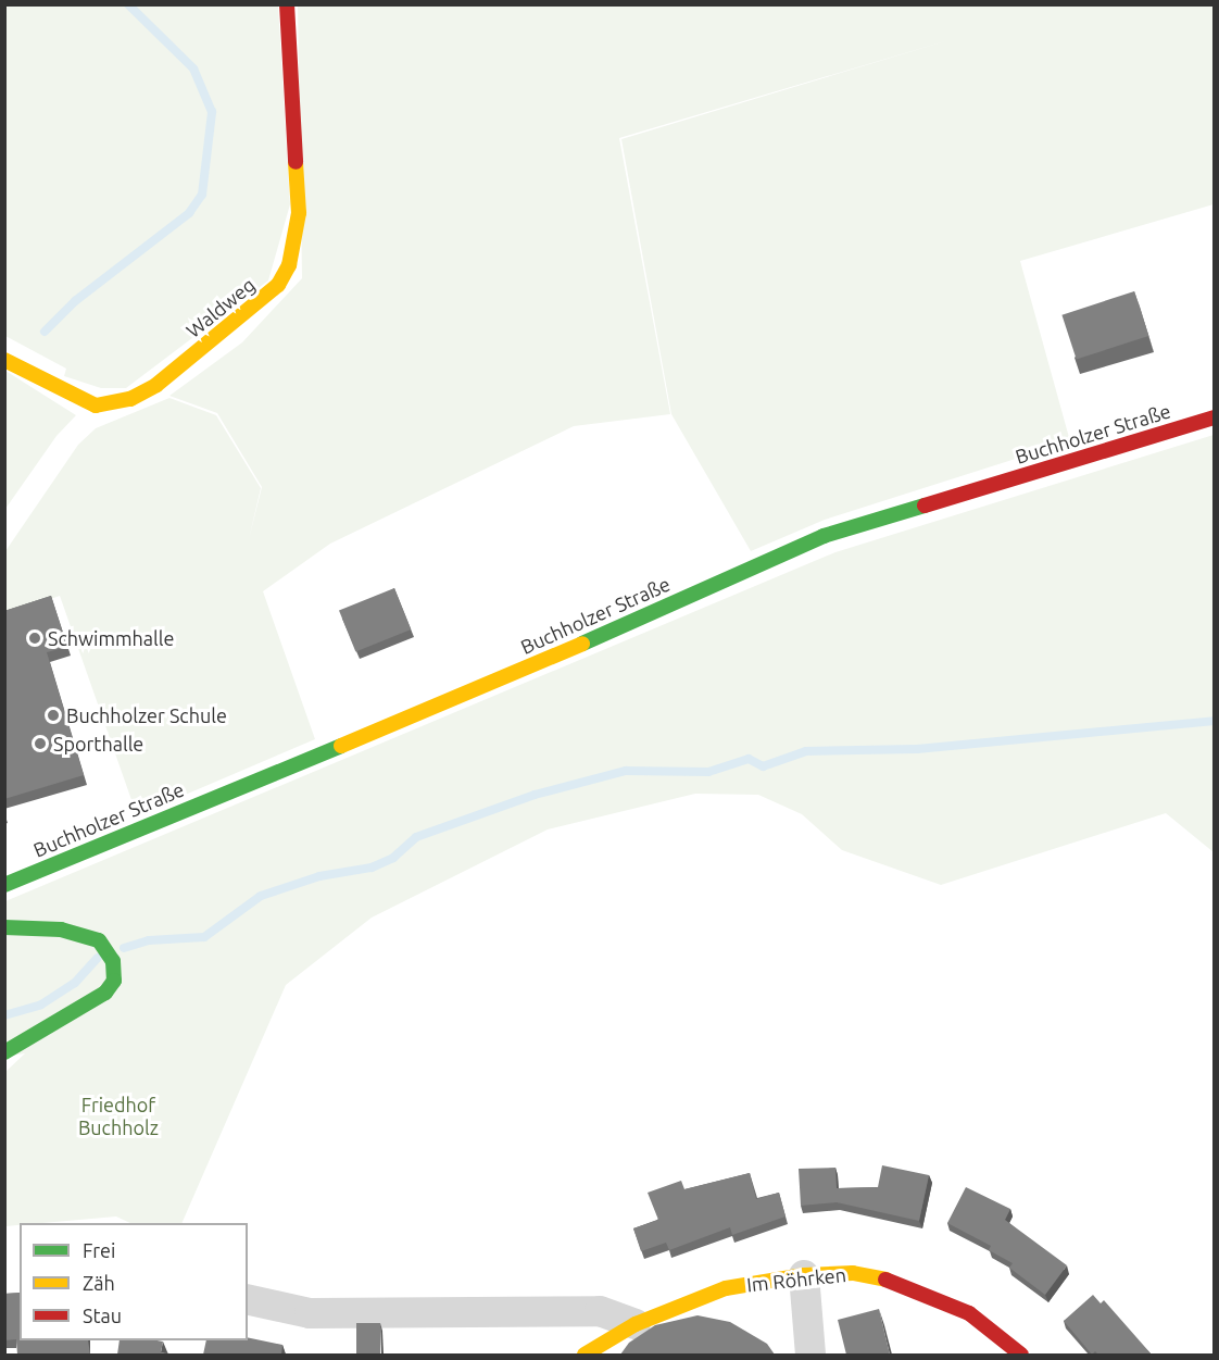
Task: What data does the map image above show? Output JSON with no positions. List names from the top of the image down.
{
  "streets": {
    "street": ["Waldweg", "Buchholzer Straße", "Im Röhrken"]
  },
  "parks": ["Friedhof Buchholz"],
  "places": ["Schwimmhalle", "Buchholzer Schule", "Sporthalle"],
  "legend": ["Frei", "Zäh", "Stau"]
}
